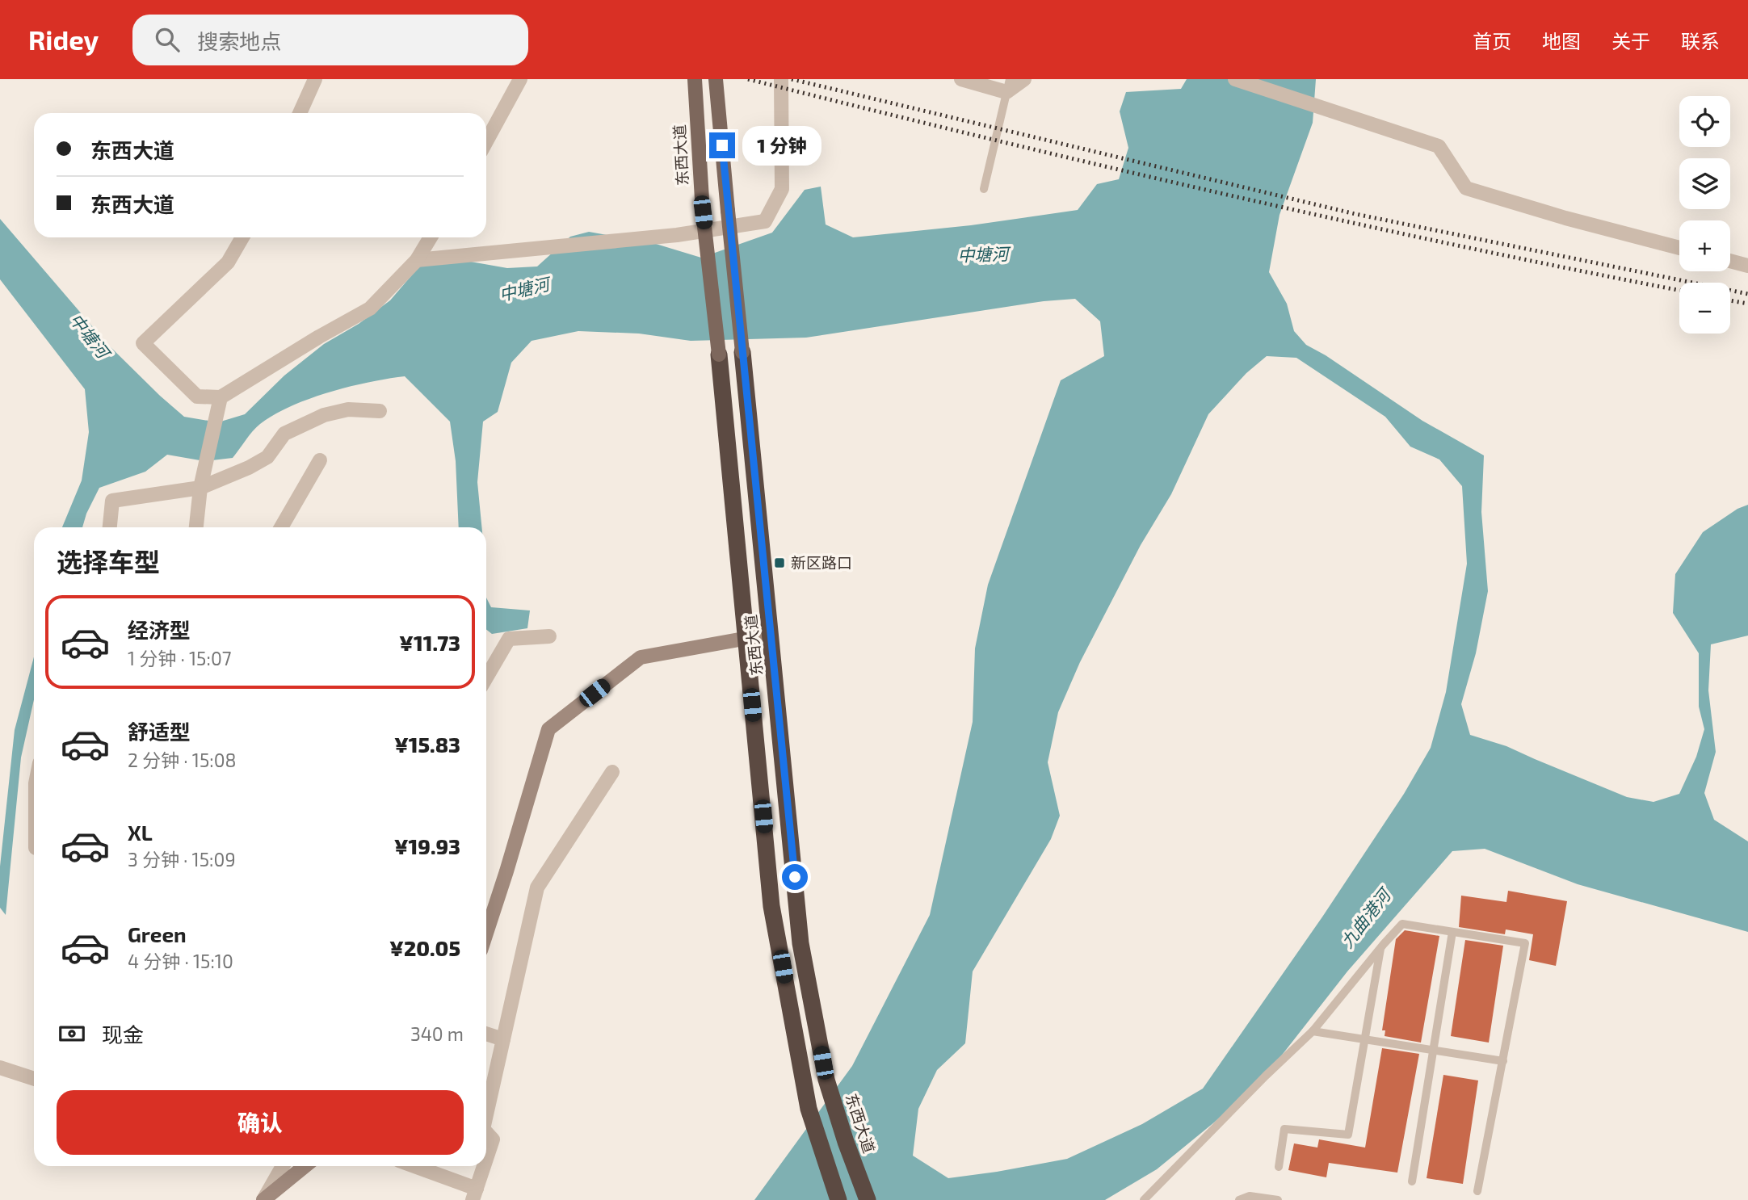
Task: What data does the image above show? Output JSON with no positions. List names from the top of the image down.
{
  "streets": {
    "highway": ["东西大道"]
  },
  "water": ["中塘河", "九曲港河"],
  "places": {
    "transit": ["新区路口"]
  },
  "page": {
    "header": "Ridey",
    "search": "搜索地点",
    "nav": [
      "首页",
      "地图",
      "关于",
      "联系"
    ],
    "map_buttons": ["+", "−"],
    "banner": ["东西大道", "东西大道"],
    "bubble": "1 分钟",
    "heading": "选择车型",
    "list": [
      {
        "name": "经济型",
        "note": "1 分钟 · 15:07",
        "value": "¥11.73"
      },
      {
        "name": "舒适型",
        "note": "2 分钟 · 15:08",
        "value": "¥15.83"
      },
      {
        "name": "XL",
        "note": "3 分钟 · 15:09",
        "value": "¥19.93"
      },
      {
        "name": "Green",
        "note": "4 分钟 · 15:10",
        "value": "¥20.05"
      }
    ],
    "pay": ["现金", "340 m"],
    "buttons": "确认"
  }
}
